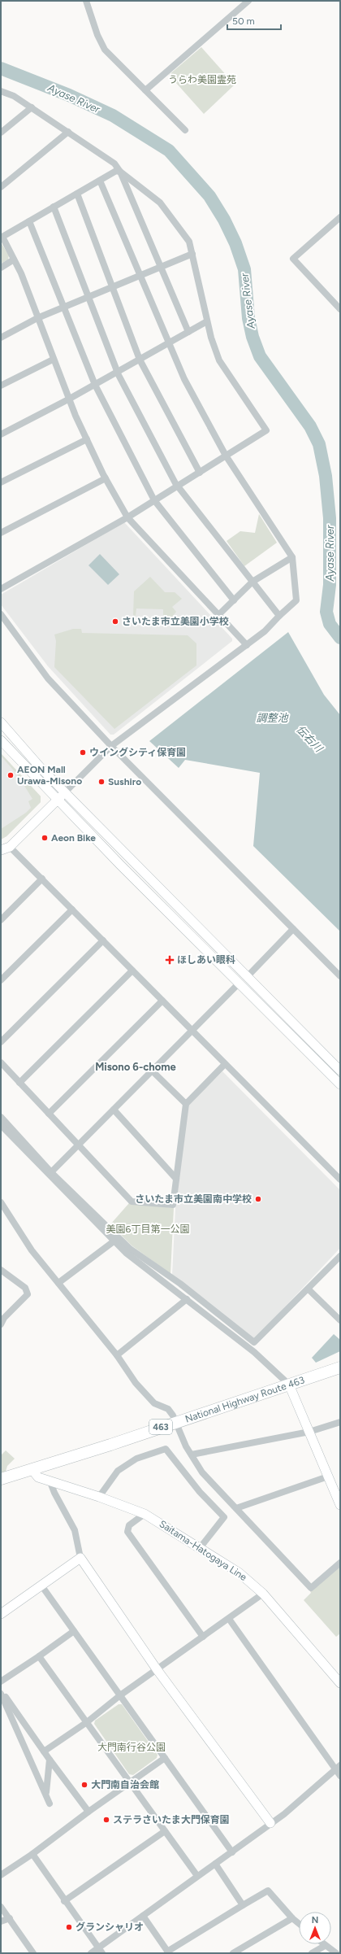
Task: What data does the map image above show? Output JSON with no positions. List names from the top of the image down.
{
  "streets": {
    "highway": ["National Highway Route 463", "463"],
    "street": ["Saitama-Hatogaya Line"]
  },
  "crossings": [
    ["National Highway Route 463", "Saitama-Hatogaya Line"]
  ],
  "districts": ["Misono 6-chome"],
  "water": ["Ayase River", "調整池", "伝右川"],
  "parks": ["うらわ美園霊苑", "美園6丁目第一公園", "大門南行谷公園"],
  "places": {
    "other": [
      "さいたま市立美園小学校",
      "ウイングシティ保育園",
      "AEON Mall Urawa-Misono",
      "Sushiro",
      "Aeon Bike",
      "さいたま市立美園南中学校",
      "大門南自治会館",
      "ステラさいたま大門保育園",
      "グランシャリオ"
    ],
    "health": ["ほしあい眼科"]
  },
  "scale_bar": "50 m",
  "north": "top"
}
